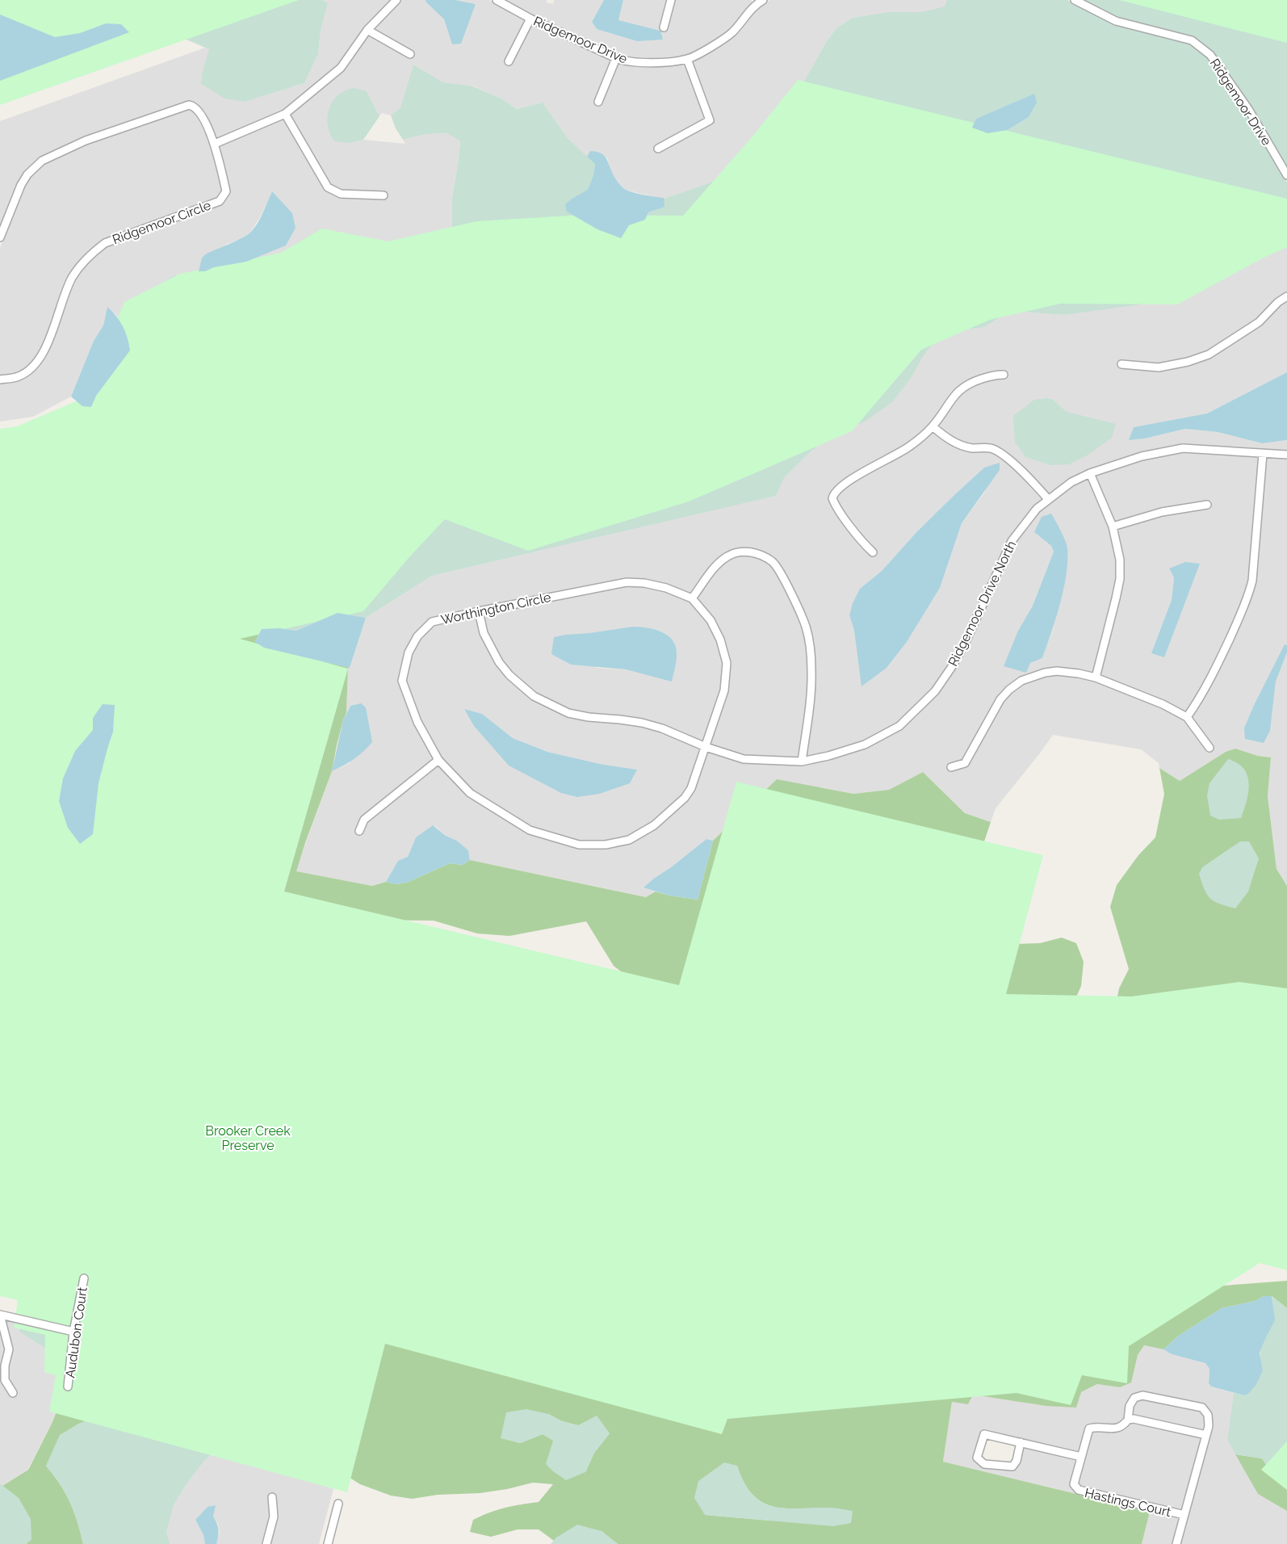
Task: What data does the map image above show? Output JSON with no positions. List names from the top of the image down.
{
  "streets": {
    "street": [
      "Ridgemoor Drive",
      "Ridgemoor Circle",
      "Ridgemoor Drive North",
      "Worthington Circle",
      "Audubon Court",
      "Hastings Court"
    ]
  },
  "crossings": [
    ["Ridgemoor Drive North", "Worthington Circle"]
  ],
  "parks": ["Brooker Creek Preserve"]
}
